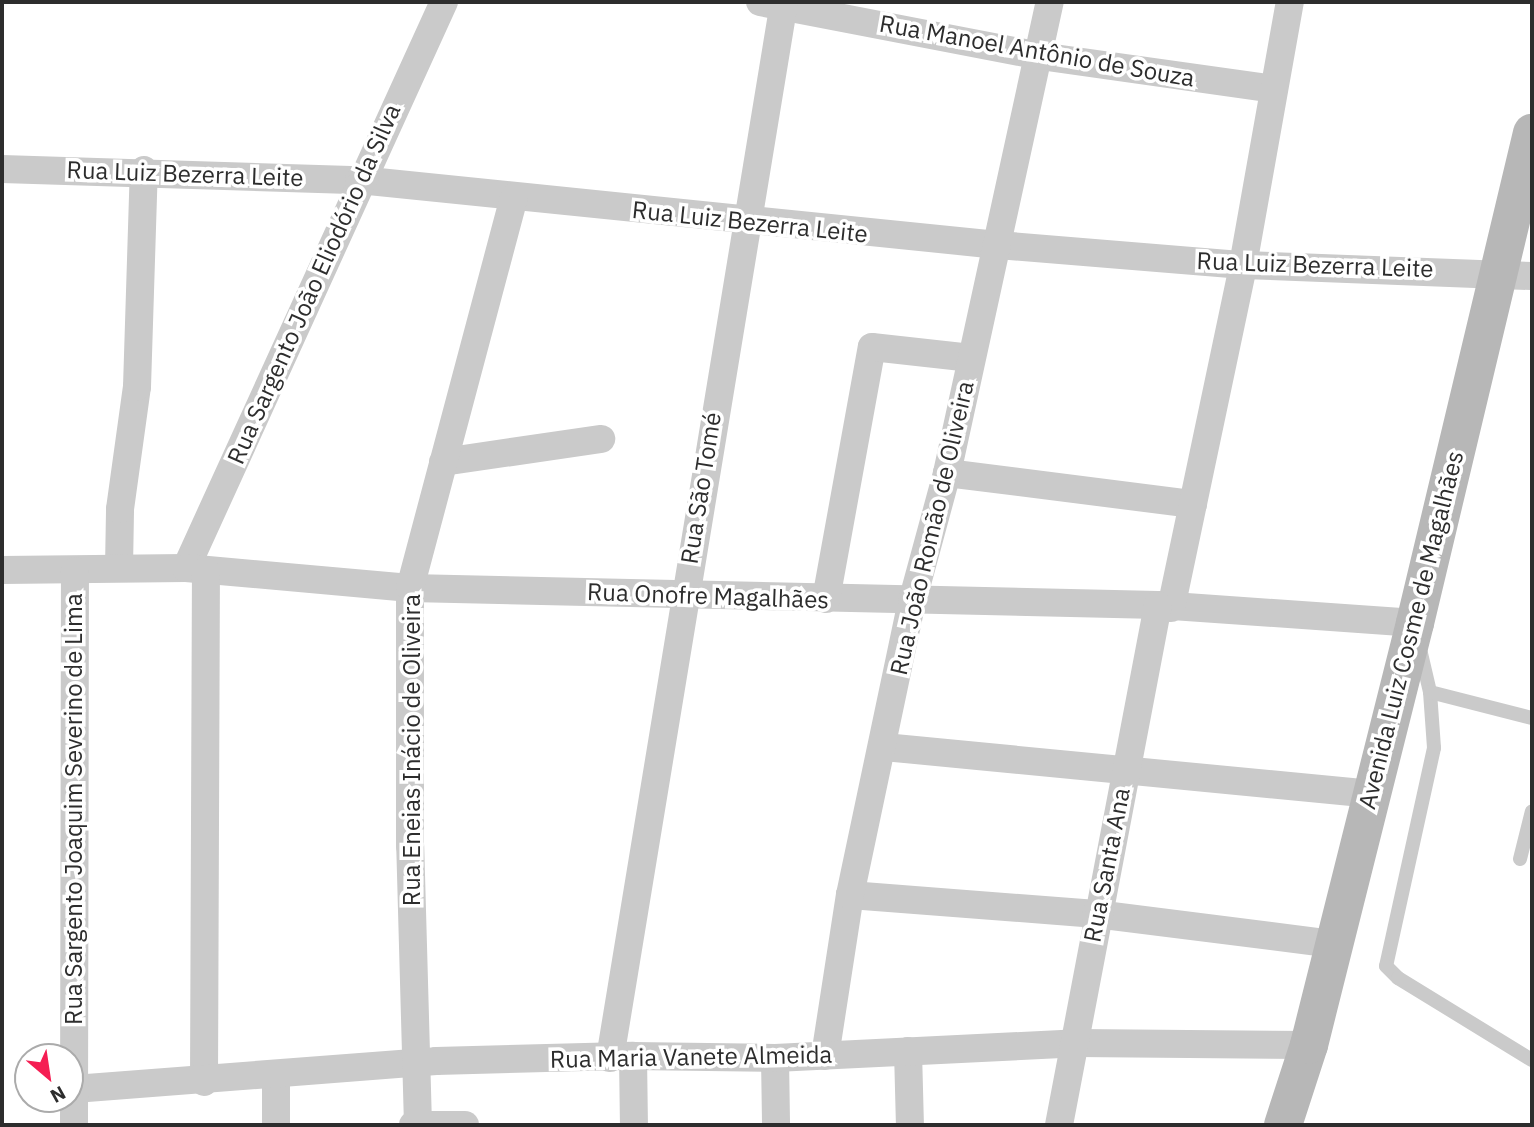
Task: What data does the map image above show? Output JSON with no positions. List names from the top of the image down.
{
  "streets": {
    "main road": ["Avenida Luiz Cosme de Magalhães"],
    "street": [
      "Rua Manoel Antônio de Souza",
      "Rua Luiz Bezerra Leite",
      "Rua Sargento João Eliodório da Silva",
      "Rua São Tomé",
      "Rua João Romão de Oliveira",
      "Rua Onofre Magalhães",
      "Rua Eneias Inácio de Oliveira",
      "Rua Sargento Joaquim Severino de Lima",
      "Rua Santa Ana",
      "Rua Maria Vanete Almeida"
    ]
  },
  "crossings": [
    ["Rua Manoel Antônio de Souza", "Rua São Tomé"],
    ["Rua Manoel Antônio de Souza", "Rua João Romão de Oliveira"],
    ["Rua Manoel Antônio de Souza", "Rua Santa Ana"],
    ["Rua Luiz Bezerra Leite", "Rua Sargento João Eliodório da Silva"],
    ["Rua Luiz Bezerra Leite", "Rua São Tomé"],
    ["Rua Luiz Bezerra Leite", "Rua João Romão de Oliveira"],
    ["Rua Luiz Bezerra Leite", "Avenida Luiz Cosme de Magalhães"],
    ["Rua Luiz Bezerra Leite", "Rua Eneias Inácio de Oliveira"],
    ["Rua Luiz Bezerra Leite", "Rua Santa Ana"],
    ["Rua Sargento João Eliodório da Silva", "Rua Onofre Magalhães"],
    ["Rua Sargento João Eliodório da Silva", "Rua Maria Vanete Almeida"],
    ["Rua São Tomé", "Rua Onofre Magalhães"],
    ["Rua São Tomé", "Rua Maria Vanete Almeida"],
    ["Rua João Romão de Oliveira", "Rua Onofre Magalhães"],
    ["Rua João Romão de Oliveira", "Rua Maria Vanete Almeida"],
    ["Rua Onofre Magalhães", "Avenida Luiz Cosme de Magalhães"],
    ["Rua Onofre Magalhães", "Rua Eneias Inácio de Oliveira"],
    ["Rua Onofre Magalhães", "Rua Sargento Joaquim Severino de Lima"],
    ["Rua Onofre Magalhães", "Rua Santa Ana"],
    ["Avenida Luiz Cosme de Magalhães", "Rua Maria Vanete Almeida"],
    ["Rua Eneias Inácio de Oliveira", "Rua Maria Vanete Almeida"],
    ["Rua Santa Ana", "Rua Maria Vanete Almeida"]
  ],
  "north": "bottom right"
}
